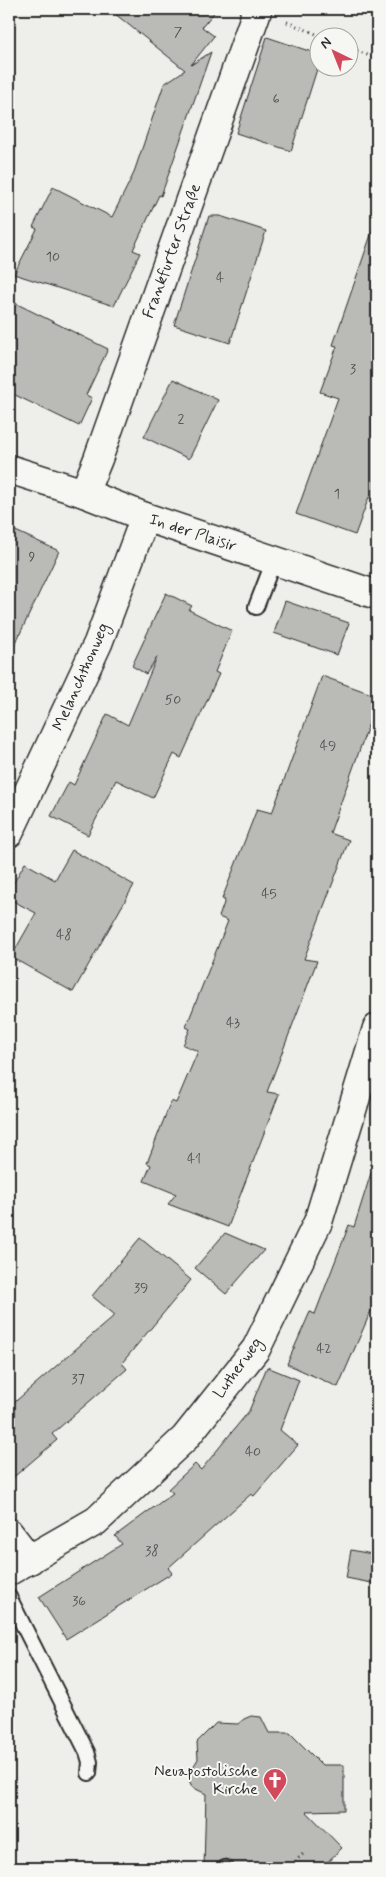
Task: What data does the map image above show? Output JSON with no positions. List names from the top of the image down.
{
  "streets": {
    "street": [
      "Frankfurter Straße",
      "In der Plaisir",
      "Melanchthonweg",
      "Lutherweg"
    ]
  },
  "crossings": [
    ["Frankfurter Straße", "In der Plaisir"],
    ["In der Plaisir", "Melanchthonweg"]
  ],
  "places": {
    "church": ["Neuapostolische Kirche"]
  },
  "house_numbers": [
    "7",
    "6",
    "10",
    "4",
    "3",
    "2",
    "1",
    "9",
    "50",
    "49",
    "45",
    "48",
    "43",
    "41",
    "39",
    "42",
    "37",
    "40",
    "38",
    "36"
  ],
  "north": "top left"
}
